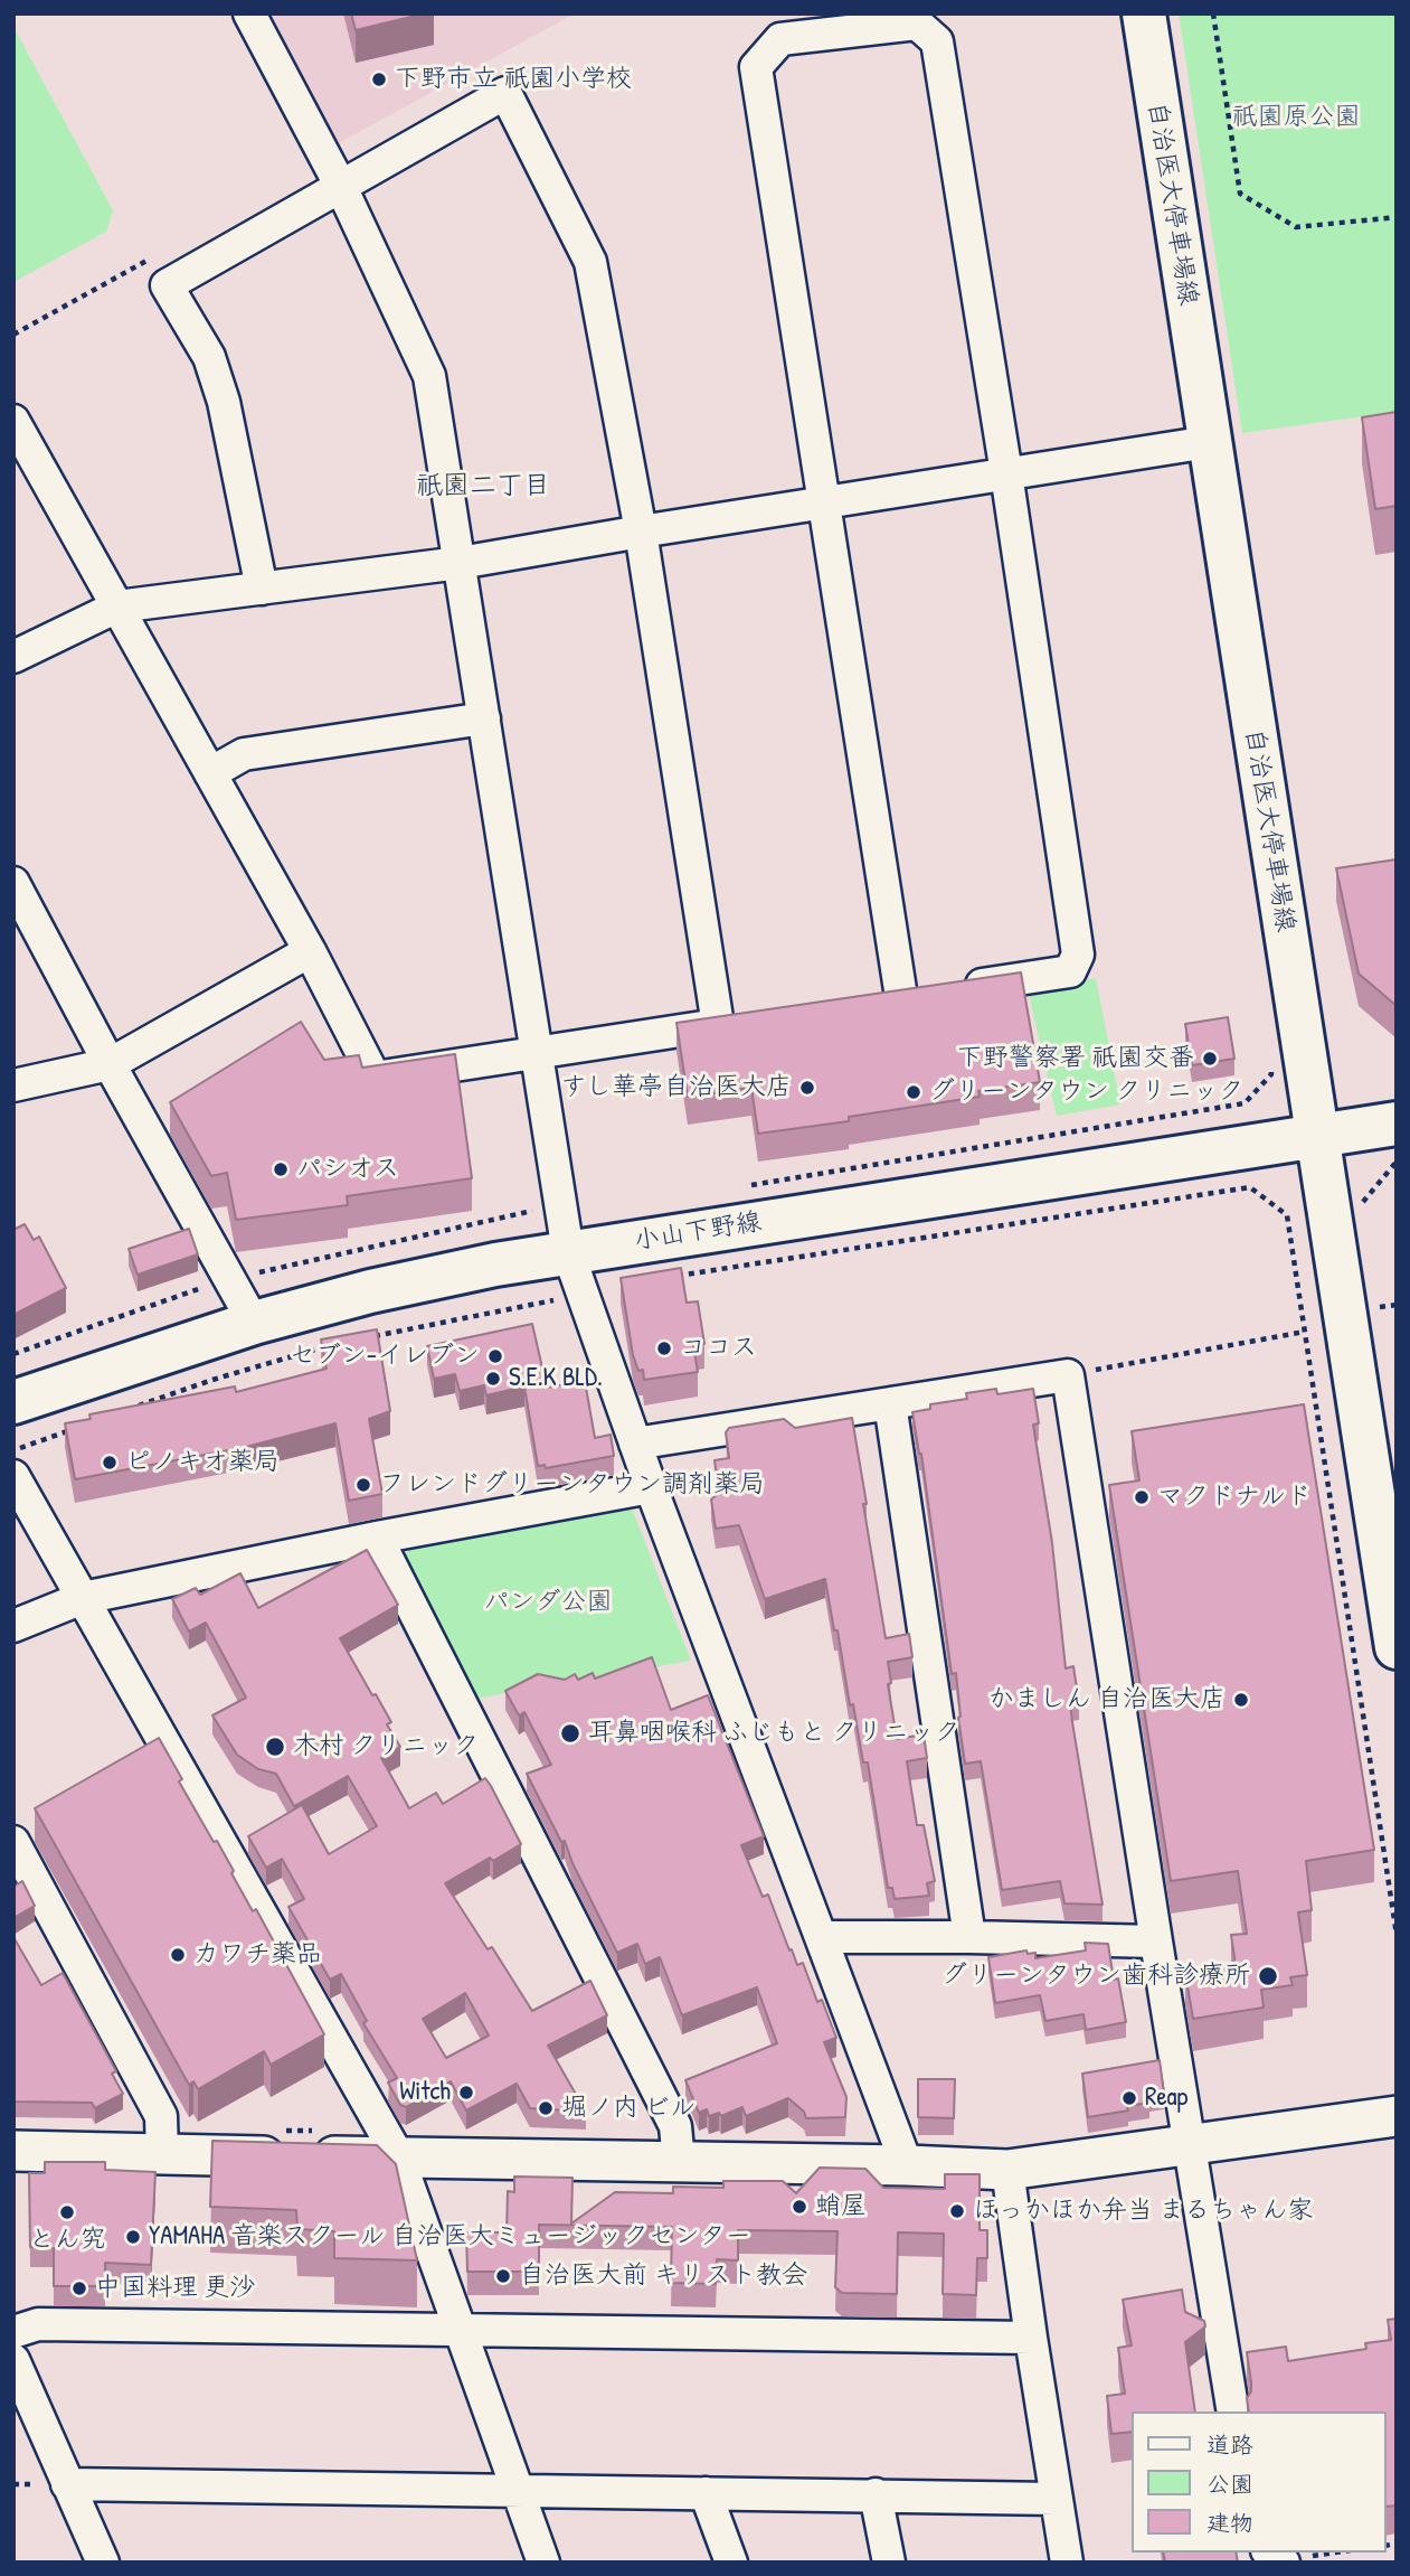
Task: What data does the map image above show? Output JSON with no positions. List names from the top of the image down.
{
  "streets": {
    "main road": ["自治医大停車場線", "小山下野線"]
  },
  "crossings": [
    ["自治医大停車場線", "小山下野線"]
  ],
  "districts": ["祇園二丁目"],
  "parks": ["祇園原公園", "パンダ公園"],
  "places": [
    "下野市立 祇園小学校",
    "下野警察署 祇園交番",
    "すし華亭自治医大店",
    "グリーンタウン クリニック",
    "パシオス",
    "ココス",
    "セブン-イレブン",
    "S.E.K BLD.",
    "ピノキオ薬局",
    "フレンドグリーンタウン調剤薬局",
    "マクドナルド",
    "かましん 自治医大店",
    "耳鼻咽喉科 ふじもと クリニック",
    "木村 クリニック",
    "カワチ薬品",
    "グリーンタウン歯科診療所",
    "Witch",
    "Reap",
    "堀ノ内 ビル",
    "蛸屋",
    "ほっかほか弁当 まるちゃん家",
    "とん究",
    "YAMAHA 音楽スクール 自治医大ミュージックセンター",
    "自治医大前 キリスト教会",
    "中国料理 更沙"
  ],
  "legend": ["道路", "公園", "建物"]
}
